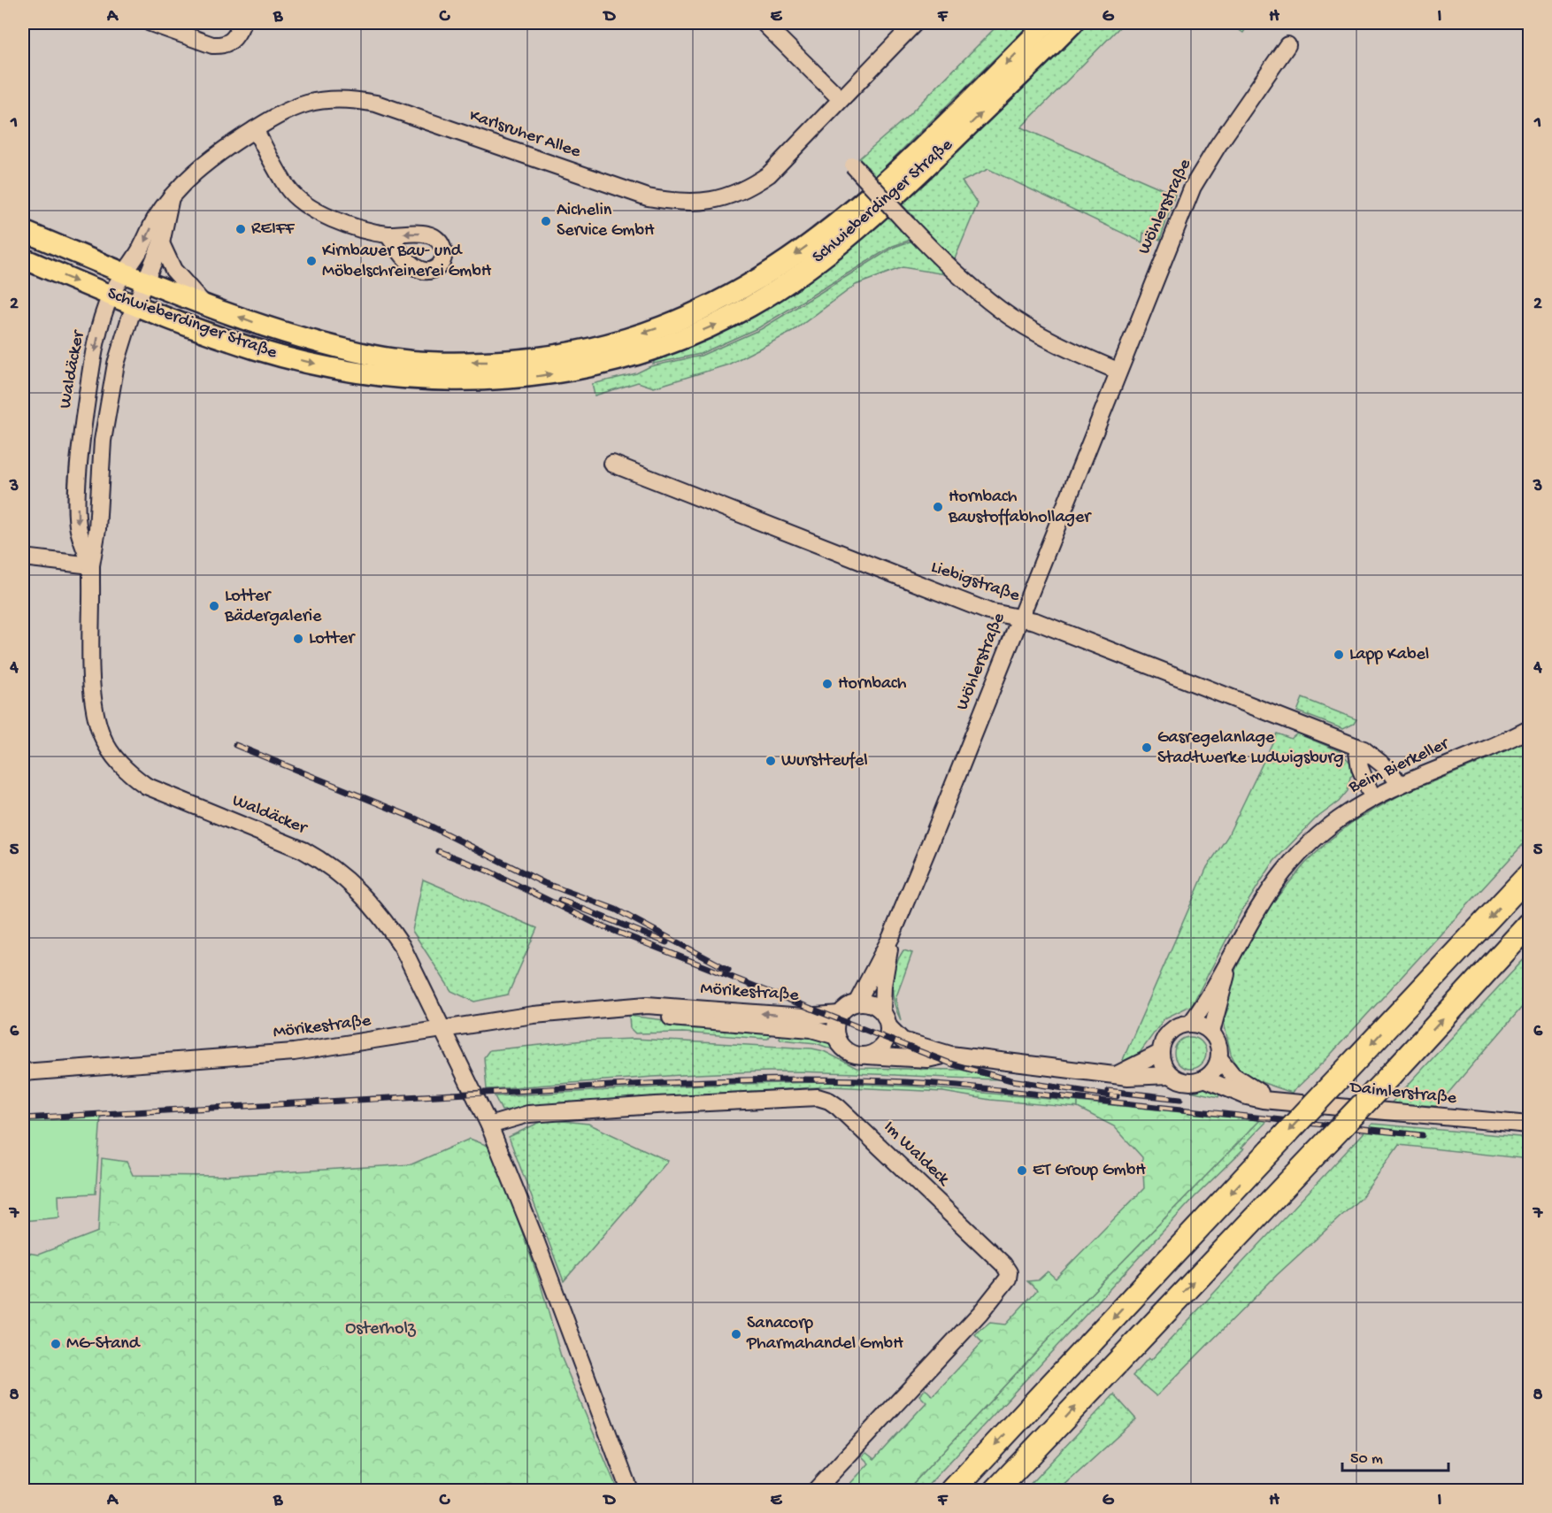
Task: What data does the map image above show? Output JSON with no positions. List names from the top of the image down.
{
  "streets": {
    "main road": ["Schwieberdinger Straße"],
    "street": [
      "Karlsruher Allee",
      "Wöhlerstraße",
      "Waldäcker",
      "Liebigstraße",
      "Beim Bierkeller",
      "Mörikestraße",
      "Daimlerstraße",
      "Im Waldeck"
    ]
  },
  "crossings": [
    ["Karlsruher Allee", "Schwieberdinger Straße"],
    ["Karlsruher Allee", "Waldäcker"],
    ["Schwieberdinger Straße", "Waldäcker"],
    ["Wöhlerstraße", "Liebigstraße"],
    ["Wöhlerstraße", "Mörikestraße"],
    ["Waldäcker", "Mörikestraße"],
    ["Waldäcker", "Im Waldeck"],
    ["Liebigstraße", "Beim Bierkeller"],
    ["Beim Bierkeller", "Mörikestraße"],
    ["Beim Bierkeller", "Daimlerstraße"],
    ["Mörikestraße", "Daimlerstraße"]
  ],
  "parks": ["Osterholz"],
  "places": [
    "Aichelin Service GmbH",
    "REIFF",
    "Kirnbauer Bau- und Möbelschreinerei GmbH",
    "Hornbach Baustoffabhollager",
    "Lotter Bädergalerie",
    "Lotter",
    "Lapp Kabel",
    "Hornbach",
    "Gasregelanlage Stadtwerke Ludwigsburg",
    "Wurstteufel",
    "ET Group GmbH",
    "Sanacorp Pharmahandel GmbH",
    "MG-Stand"
  ],
  "scale_bar": "50 m",
  "grid": {
    "columns": [
      "A",
      "B",
      "C",
      "D",
      "E",
      "F",
      "G",
      "H",
      "I"
    ],
    "rows": [
      "1",
      "2",
      "3",
      "4",
      "5",
      "6",
      "7",
      "8"
    ]
  }
}
